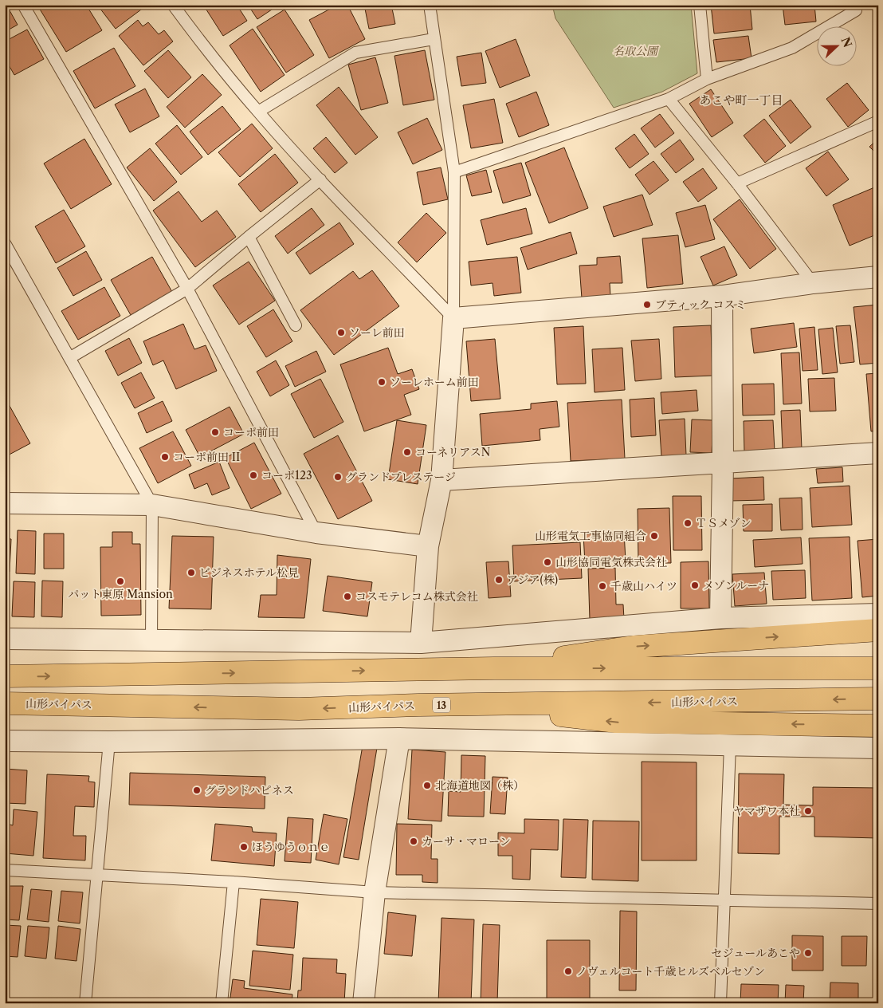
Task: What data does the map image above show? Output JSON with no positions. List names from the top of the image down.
{
  "streets": {
    "highway": ["山形バイパス", "13"]
  },
  "districts": ["あこや町一丁目"],
  "parks": ["名取公園"],
  "places": [
    "ブティック コスミ",
    "ソーレ前田",
    "ソーレホーム前田",
    "コーポ前田",
    "コーネリアスN",
    "コーポ前田 II",
    "コーポ123",
    "グランドプレステージ",
    "ＴＳメゾン",
    "山形電気工事協同組合",
    "山形協同電気株式会社",
    "ビジネスホテル松見",
    "アジア(株)",
    "パット東原 Mansion",
    "メゾンルーナ",
    "千歳山ハイツ",
    "コスモテレコム株式会社",
    "北海道地図（株）",
    "グランドハピネス",
    "ヤマザワ本社",
    "カーサ・マローン",
    "ほうゆうｏｎｅ",
    "セジュールあこや",
    "ノヴェルコート千歳ヒルズベルセゾン"
  ],
  "north": "right"
}
